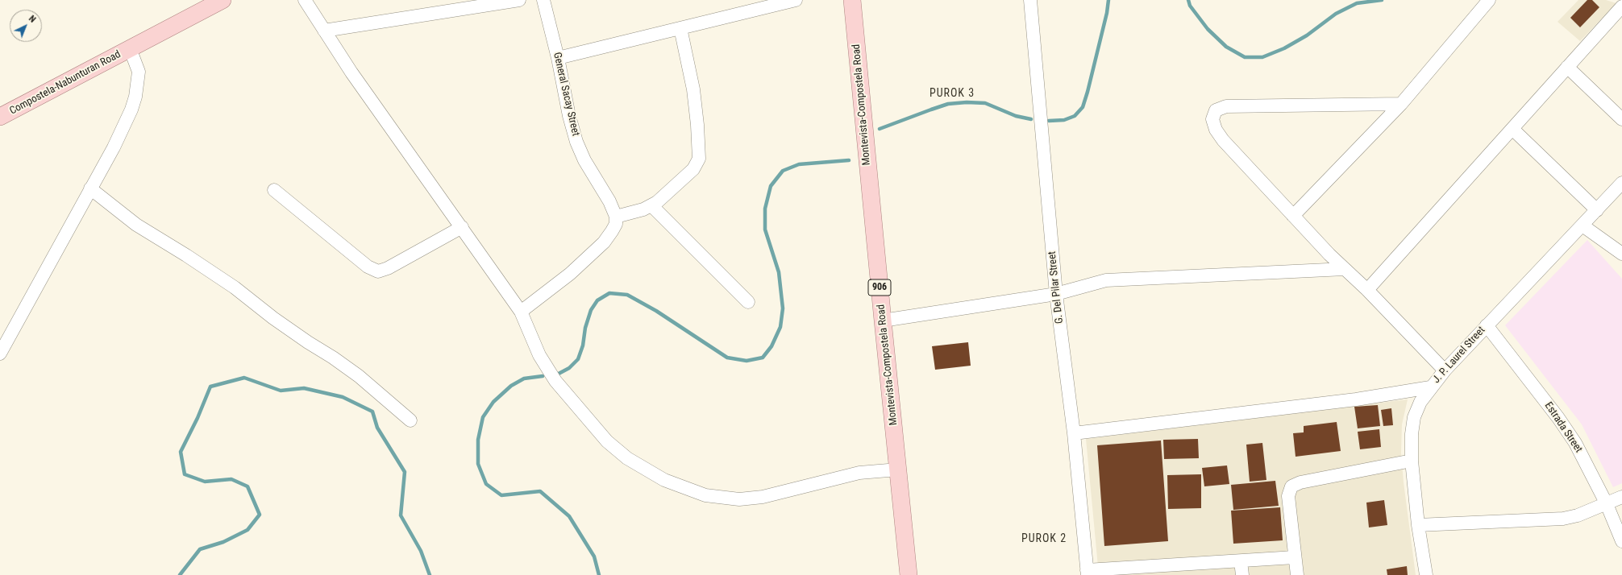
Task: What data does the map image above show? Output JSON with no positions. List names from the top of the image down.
{
  "streets": {
    "main road": ["Compostela-Nabunturan Road", "Montevista-Compostela Road", "906"],
    "street": [
      "General Sacay Street",
      "G. Del Pilar Street",
      "J. P. Laurel Street",
      "Estrada Street"
    ]
  },
  "crossings": [
    ["J. P. Laurel Street", "Estrada Street"]
  ],
  "districts": ["PUROK 3", "PUROK 2"],
  "north": "top right"
}
